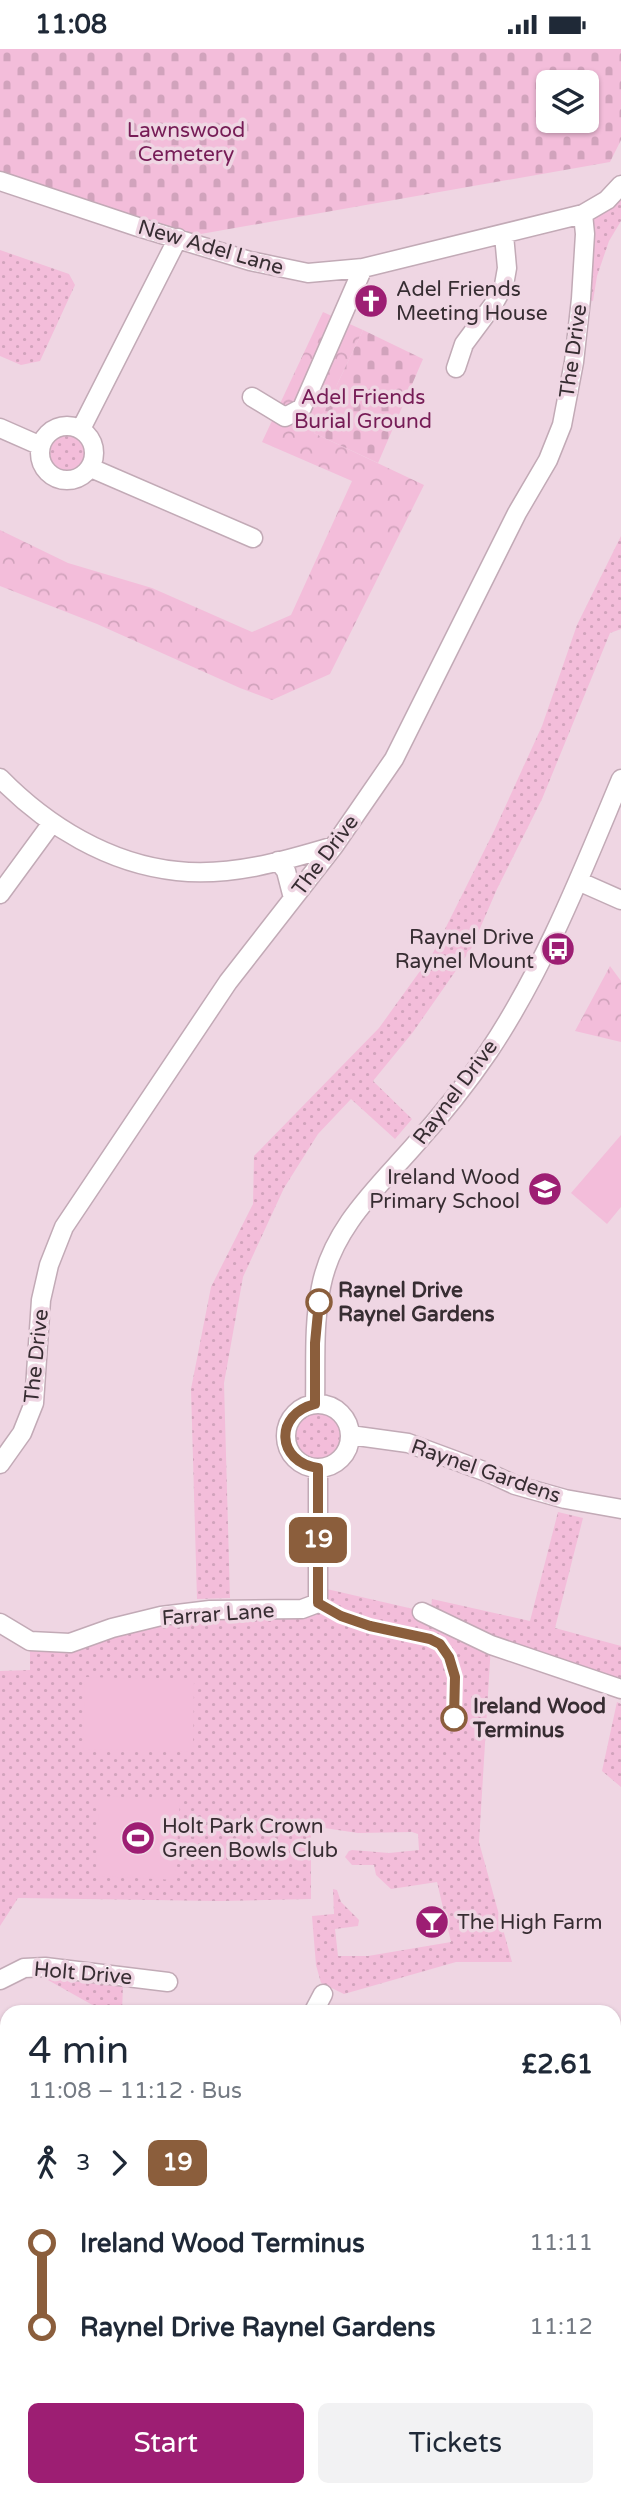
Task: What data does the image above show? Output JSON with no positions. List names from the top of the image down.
{
  "streets": {
    "street": [
      "New Adel Lane",
      "The Drive",
      "Raynel Drive",
      "Raynel Gardens",
      "Farrar Lane",
      "Holt Drive"
    ]
  },
  "crossings": [
    ["New Adel Lane", "The Drive"],
    ["Raynel Drive", "Raynel Gardens"],
    ["Raynel Drive", "Farrar Lane"],
    ["Raynel Gardens", "Farrar Lane"]
  ],
  "parks": ["Lawnswood Cemetery", "Adel Friends Burial Ground"],
  "places": {
    "church": ["Adel Friends Meeting House"],
    "bus stop": ["Raynel Drive Raynel Mount"],
    "school or university": ["Ireland Wood Primary School"],
    "other": ["Raynel Drive Raynel Gardens", "Ireland Wood Terminus"],
    "sports": ["Holt Park Crown Green Bowls Club"],
    "bar": ["The High Farm"]
  },
  "lines": ["bus line 19"],
  "page": {
    "status": "11:08",
    "on_map": "19",
    "heading": ["4 min", "11:08 – 11:12 · Bus", "£2.61"],
    "legs": ["3", "19"],
    "list": [
      {
        "name": "Ireland Wood Terminus",
        "value": "11:11"
      },
      {
        "name": "Raynel Drive Raynel Gardens",
        "value": "11:12"
      }
    ],
    "buttons": ["Start", "Tickets"]
  }
}
